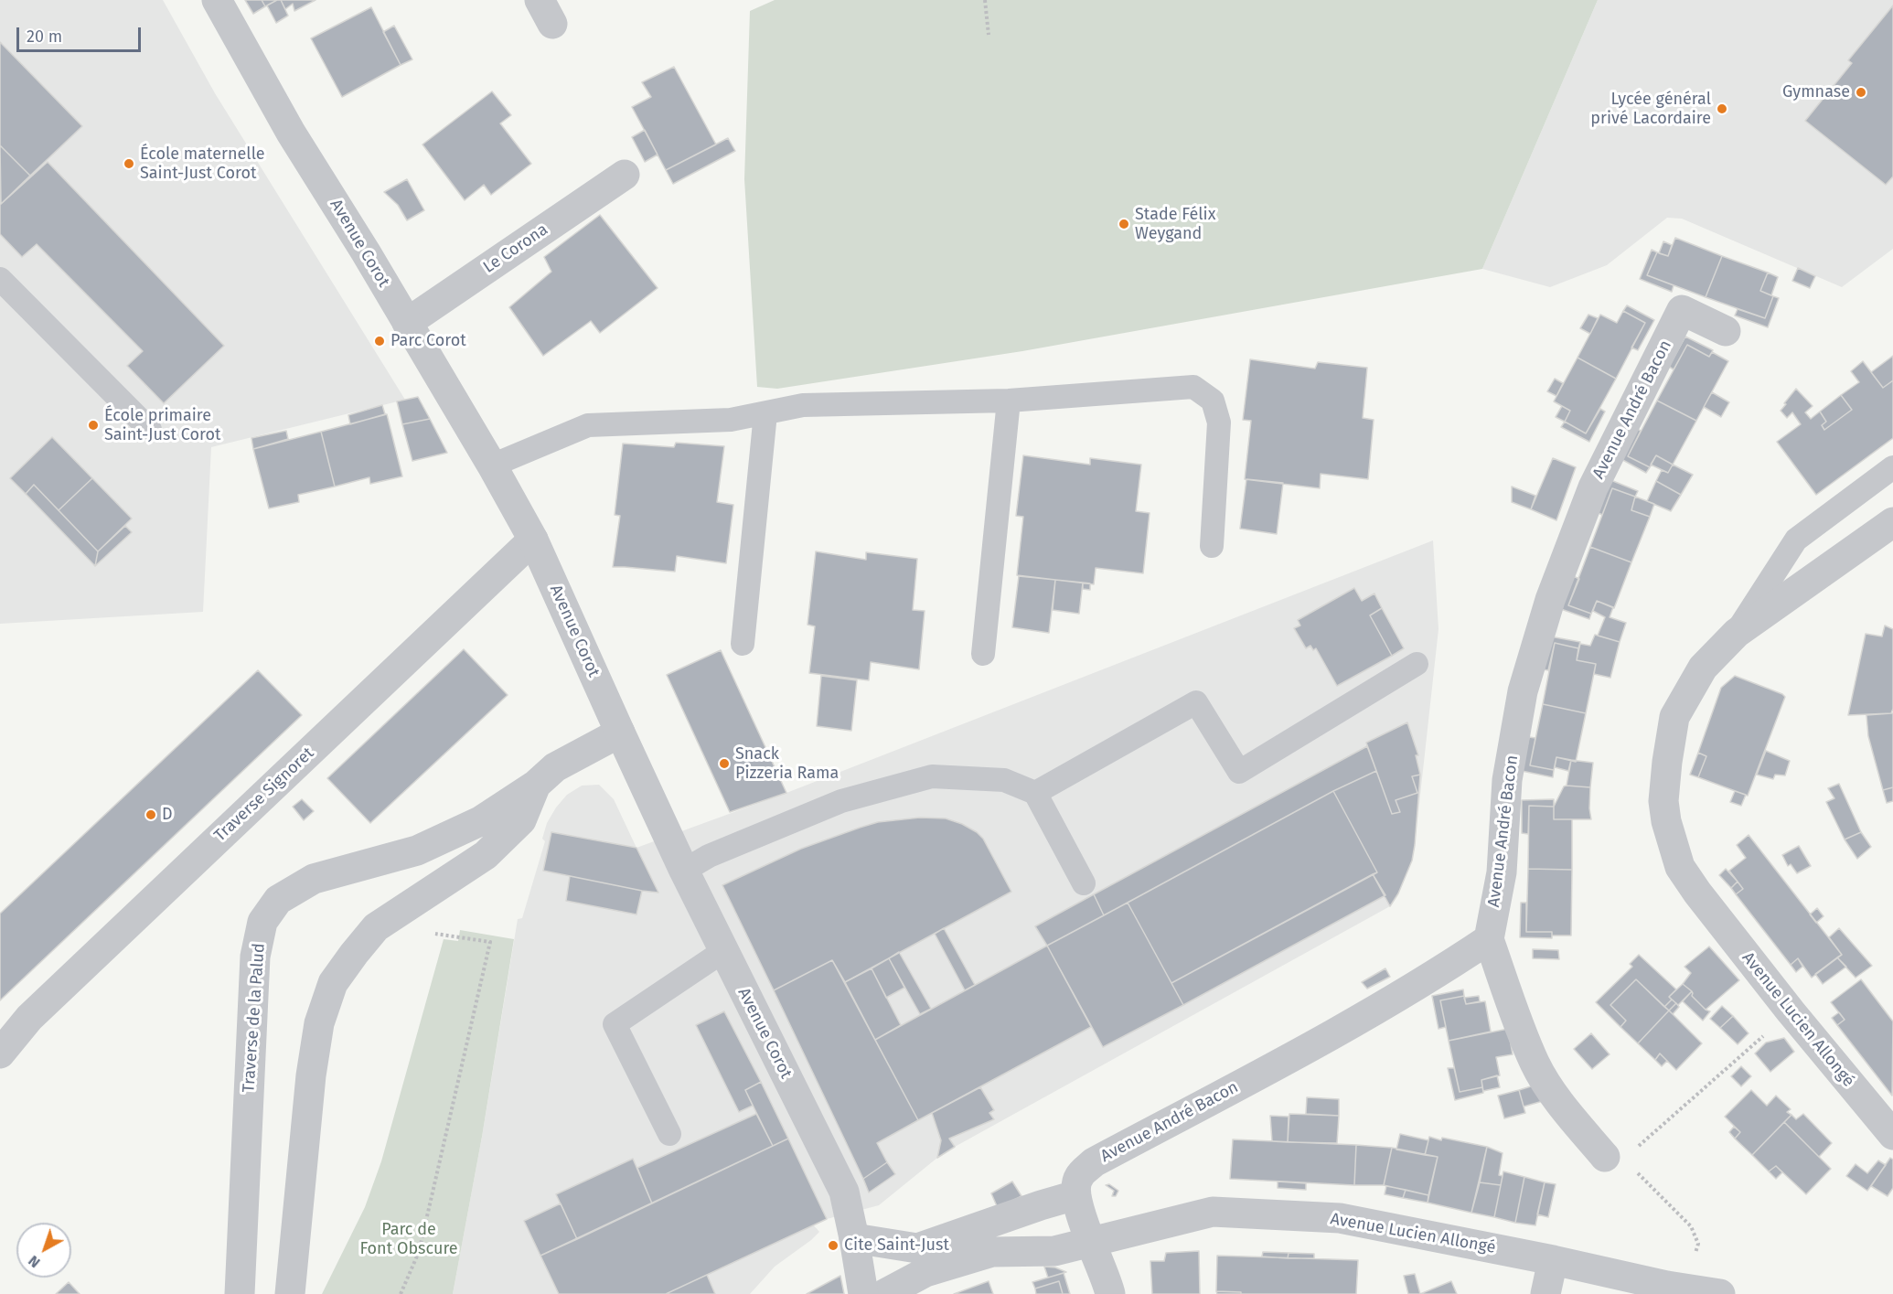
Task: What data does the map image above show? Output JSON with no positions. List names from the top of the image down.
{
  "streets": {
    "street": [
      "Avenue Corot",
      "Le Corona",
      "Avenue André Bacon",
      "Traverse Signoret",
      "Traverse de la Palud",
      "Avenue Lucien Allongé"
    ]
  },
  "crossings": [
    ["Avenue Corot", "Le Corona"],
    ["Avenue Corot", "Traverse Signoret"],
    ["Avenue Corot", "Traverse de la Palud"]
  ],
  "parks": ["Parc de Font Obscure"],
  "places": [
    "Gymnase",
    "Lycée général privé Lacordaire",
    "École maternelle Saint-Just Corot",
    "Stade Félix Weygand",
    "Parc Corot",
    "École primaire Saint-Just Corot",
    "Snack Pizzeria Rama",
    "D",
    "Cite Saint-Just"
  ],
  "scale_bar": "20 m",
  "north": "bottom left"
}
